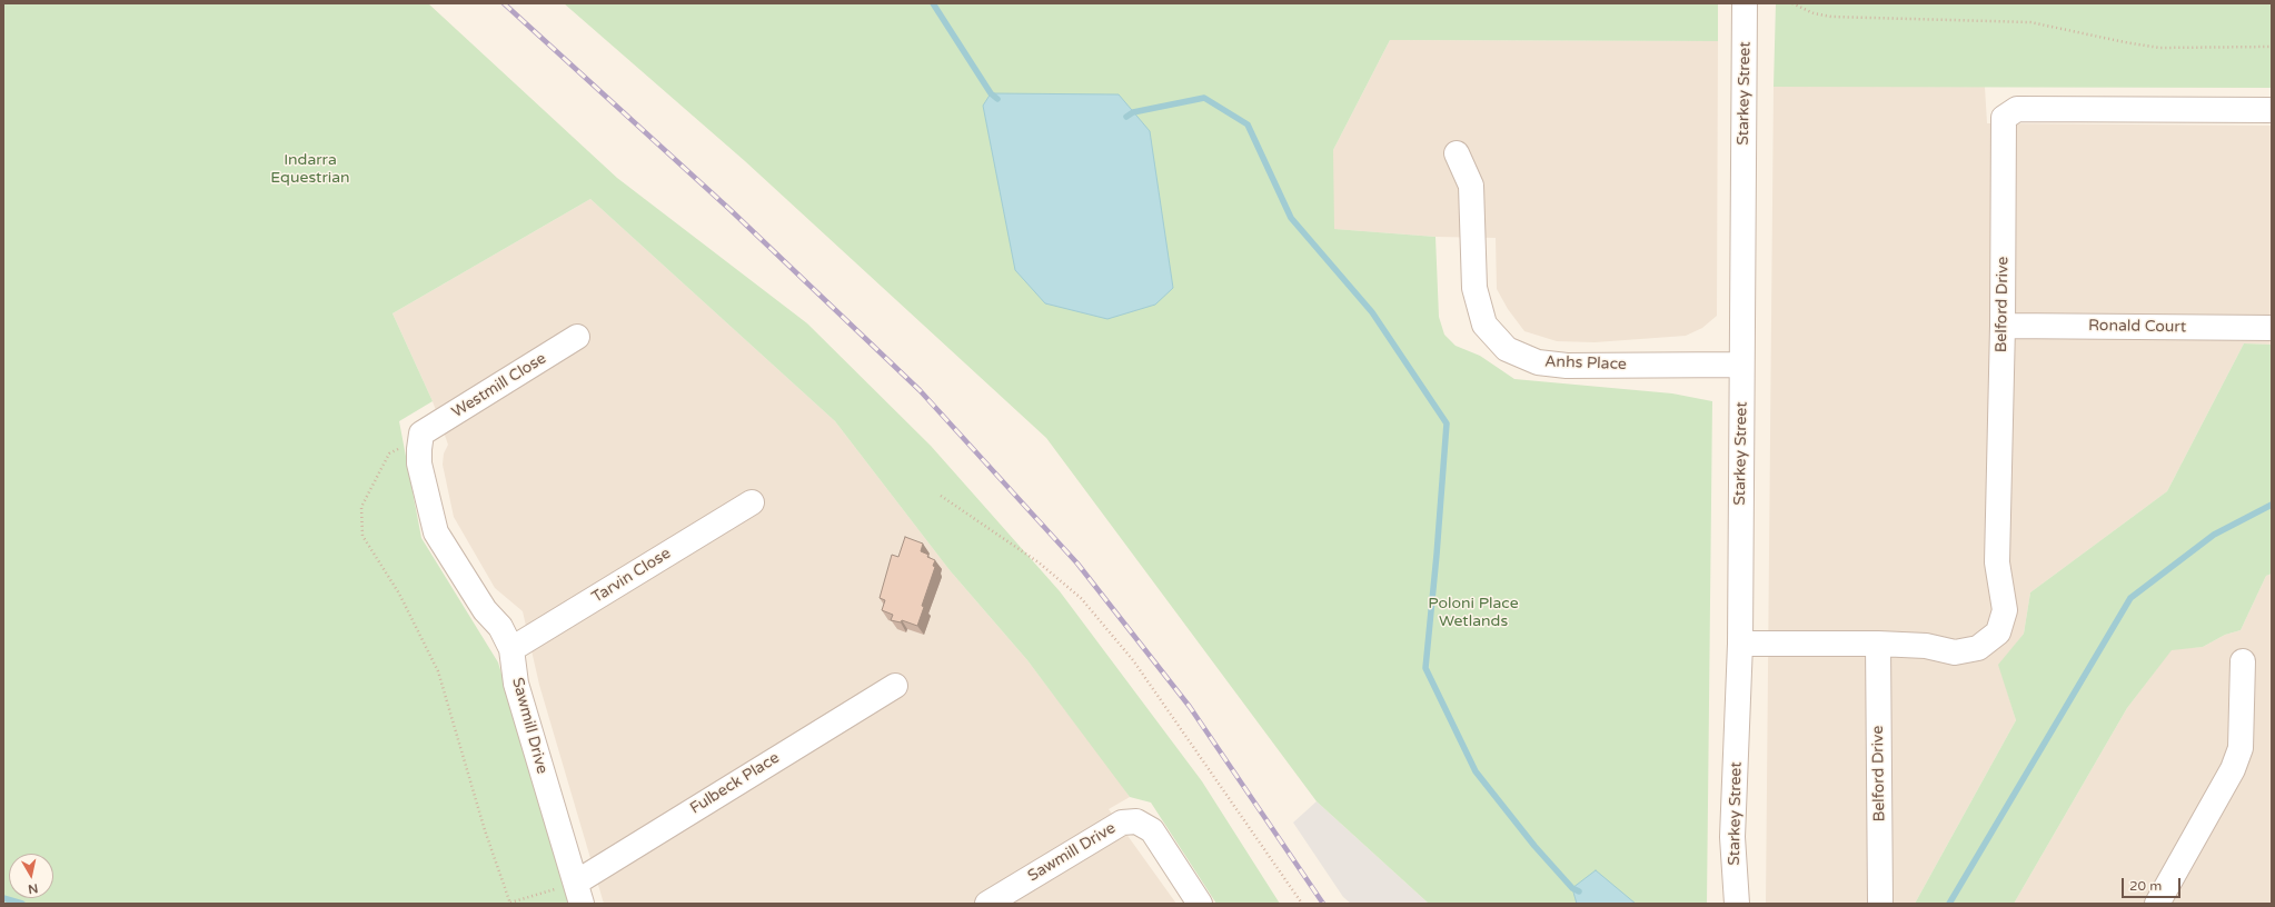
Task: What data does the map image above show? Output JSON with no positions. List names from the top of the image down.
{
  "streets": {
    "street": [
      "Starkey Street",
      "Belford Drive",
      "Ronald Court",
      "Anhs Place",
      "Westmill Close",
      "Tarvin Close",
      "Sawmill Drive",
      "Fulbeck Place"
    ]
  },
  "crossings": [
    ["Starkey Street", "Belford Drive"],
    ["Starkey Street", "Anhs Place"],
    ["Belford Drive", "Ronald Court"],
    ["Westmill Close", "Sawmill Drive"],
    ["Tarvin Close", "Sawmill Drive"],
    ["Sawmill Drive", "Fulbeck Place"]
  ],
  "parks": ["Indarra Equestrian", "Poloni Place Wetlands"],
  "scale_bar": "20 m",
  "north": "bottom"
}
